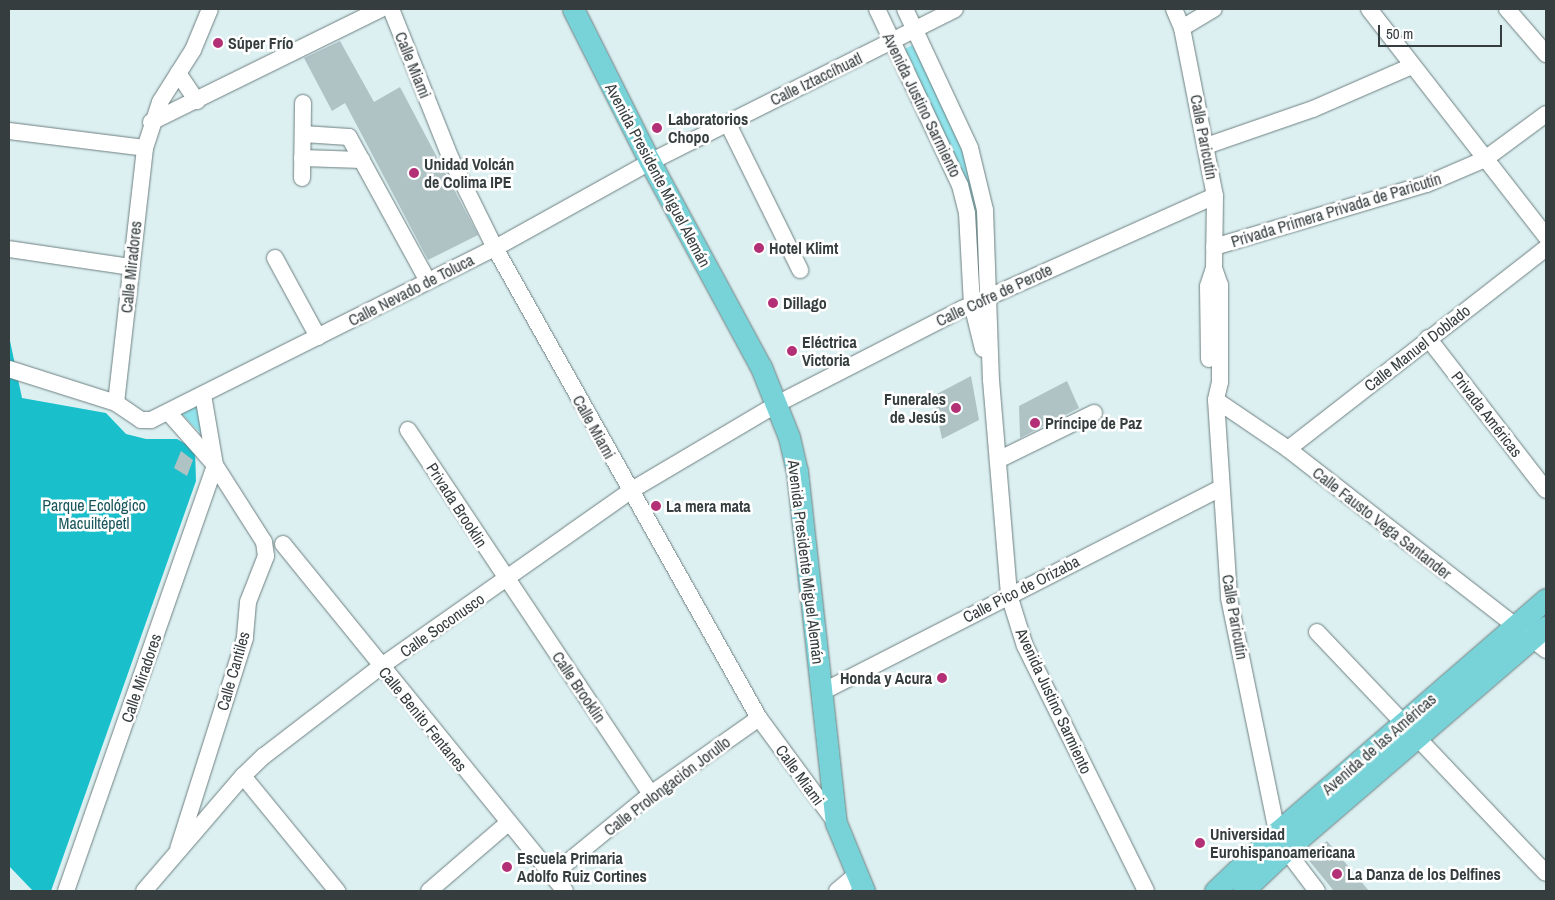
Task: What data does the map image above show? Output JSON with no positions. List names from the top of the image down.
{
  "streets": {
    "main road": ["Avenida Presidente Miguel Alemán", "Avenida de las Américas"],
    "street": [
      "Calle Miami",
      "Calle Iztaccíhuatl",
      "Avenida Justino Sarmiento",
      "Calle Paricutín",
      "Privada Primera Privada de Paricutín",
      "Calle Miradores",
      "Calle Nevado de Toluca",
      "Calle Cofre de Perote",
      "Calle Manuel Doblado",
      "Privada Américas",
      "Privada Brooklin",
      "Calle Fausto Vega Santander",
      "Calle Pico de Orizaba",
      "Calle Soconusco",
      "Calle Cantiles",
      "Calle Brooklin",
      "Calle Benito Fentanes",
      "Calle Prolongación Jorullo"
    ]
  },
  "crossings": [
    ["Calle Miami", "Avenida Presidente Miguel Alemán"],
    ["Calle Miami", "Calle Nevado de Toluca"],
    ["Calle Miami", "Calle Soconusco"],
    ["Calle Miami", "Calle Prolongación Jorullo"],
    ["Calle Iztaccíhuatl", "Avenida Justino Sarmiento"],
    ["Calle Iztaccíhuatl", "Avenida Presidente Miguel Alemán"],
    ["Calle Iztaccíhuatl", "Calle Nevado de Toluca"],
    ["Avenida Justino Sarmiento", "Calle Cofre de Perote"],
    ["Avenida Justino Sarmiento", "Calle Pico de Orizaba"],
    ["Calle Paricutín", "Privada Primera Privada de Paricutín"],
    ["Calle Paricutín", "Calle Cofre de Perote"],
    ["Calle Paricutín", "Calle Fausto Vega Santander"],
    ["Calle Paricutín", "Calle Pico de Orizaba"],
    ["Calle Paricutín", "Avenida de las Américas"],
    ["Avenida Presidente Miguel Alemán", "Calle Nevado de Toluca"],
    ["Avenida Presidente Miguel Alemán", "Calle Cofre de Perote"],
    ["Avenida Presidente Miguel Alemán", "Calle Pico de Orizaba"],
    ["Avenida Presidente Miguel Alemán", "Calle Soconusco"],
    ["Calle Miradores", "Calle Nevado de Toluca"],
    ["Calle Miradores", "Calle Cantiles"],
    ["Calle Cofre de Perote", "Calle Soconusco"],
    ["Calle Manuel Doblado", "Privada Américas"],
    ["Calle Manuel Doblado", "Calle Fausto Vega Santander"],
    ["Privada Brooklin", "Calle Soconusco"],
    ["Privada Brooklin", "Calle Brooklin"],
    ["Calle Fausto Vega Santander", "Avenida de las Américas"],
    ["Calle Soconusco", "Calle Cantiles"],
    ["Calle Soconusco", "Calle Brooklin"],
    ["Calle Soconusco", "Calle Benito Fentanes"],
    ["Calle Brooklin", "Calle Prolongación Jorullo"],
    ["Calle Benito Fentanes", "Calle Prolongación Jorullo"]
  ],
  "parks": ["Parque Ecológico Macuiltépetl"],
  "places": [
    "Súper Frío",
    "Laboratorios Chopo",
    "Unidad Volcán de Colima IPE",
    "Hotel Klimt",
    "Dillago",
    "Eléctrica Victoria",
    "Funerales de Jesús",
    "Príncipe de Paz",
    "La mera mata",
    "Honda y Acura",
    "Universidad Eurohispanoamericana",
    "Escuela Primaria Adolfo Ruiz Cortines",
    "La Danza de los Delfines"
  ],
  "scale_bar": "50 m"
}
